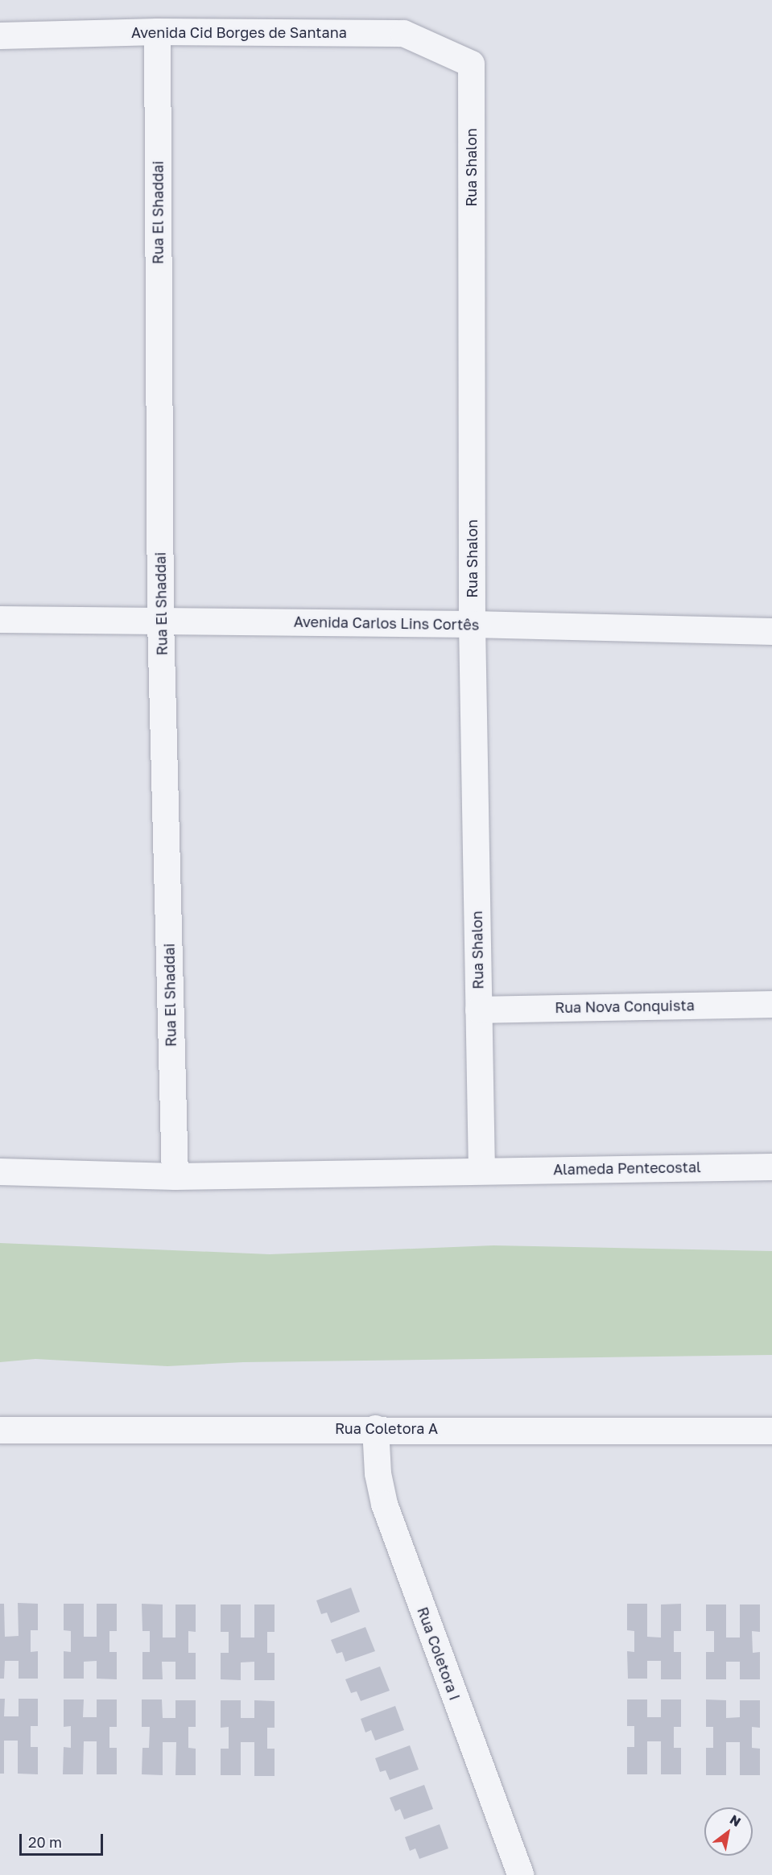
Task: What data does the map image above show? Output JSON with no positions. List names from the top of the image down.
{
  "streets": {
    "street": [
      "Avenida Cid Borges de Santana",
      "Rua Shalon",
      "Rua El Shaddai",
      "Avenida Carlos Lins Cortês",
      "Rua Nova Conquista",
      "Alameda Pentecostal",
      "Rua Coletora A",
      "Rua Coletora I"
    ]
  },
  "crossings": [
    ["Avenida Cid Borges de Santana", "Rua Shalon"],
    ["Avenida Cid Borges de Santana", "Rua El Shaddai"],
    ["Rua Shalon", "Avenida Carlos Lins Cortês"],
    ["Rua Shalon", "Rua Nova Conquista"],
    ["Rua Shalon", "Alameda Pentecostal"],
    ["Rua El Shaddai", "Avenida Carlos Lins Cortês"],
    ["Rua El Shaddai", "Alameda Pentecostal"],
    ["Rua Coletora A", "Rua Coletora I"]
  ],
  "scale_bar": "20 m",
  "north": "top right"
}
